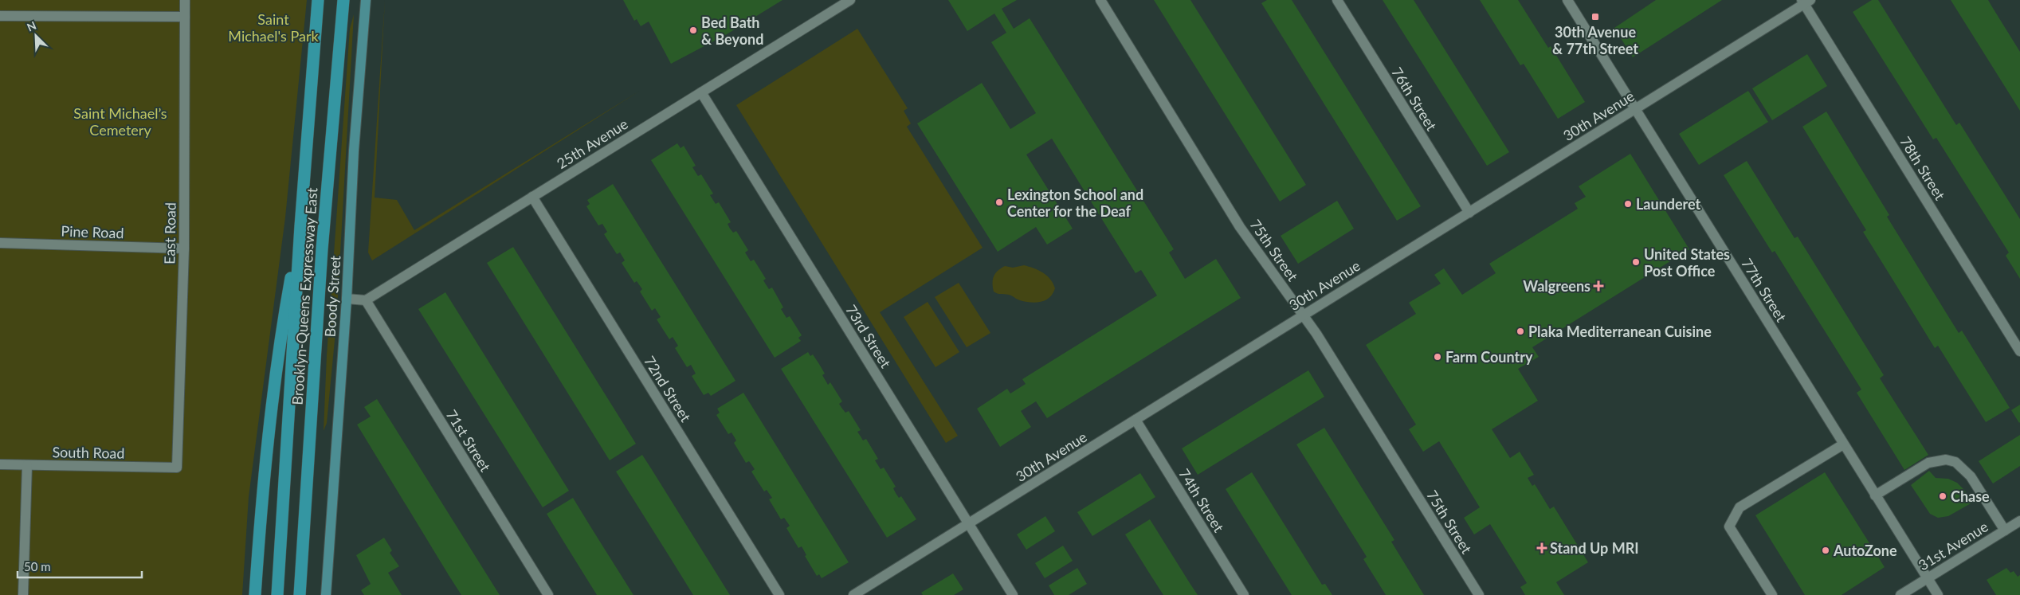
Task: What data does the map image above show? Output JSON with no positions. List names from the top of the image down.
{
  "streets": {
    "highway": ["Brooklyn-Queens Expressway East"],
    "main road": ["Boody Street"],
    "street": [
      "76th Street",
      "30th Avenue",
      "25th Avenue",
      "78th Street",
      "Pine Road",
      "East Road",
      "75th Street",
      "77th Street",
      "73rd Street",
      "72nd Street",
      "71st Street",
      "South Road",
      "74th Street",
      "31st Avenue"
    ]
  },
  "crossings": [
    ["76th Street", "30th Avenue"],
    ["30th Avenue", "78th Street"],
    ["30th Avenue", "75th Street"],
    ["30th Avenue", "77th Street"],
    ["30th Avenue", "73rd Street"],
    ["30th Avenue", "74th Street"],
    ["25th Avenue", "73rd Street"],
    ["25th Avenue", "72nd Street"],
    ["25th Avenue", "71st Street"],
    ["Pine Road", "East Road"],
    ["East Road", "South Road"],
    ["77th Street", "31st Avenue"]
  ],
  "parks": ["Saint Michael's Park", "Saint Michael’s Cemetery"],
  "places": {
    "transit": ["30th Avenue & 77th Street"],
    "other": [
      "Bed Bath & Beyond",
      "Lexington School and Center for the Deaf",
      "Launderet",
      "United States Post Office",
      "Plaka Mediterranean Cuisine",
      "Farm Country",
      "Chase",
      "AutoZone"
    ],
    "health": ["Walgreens", "Stand Up MRI"]
  },
  "scale_bar": "50 m",
  "north": "top left"
}
